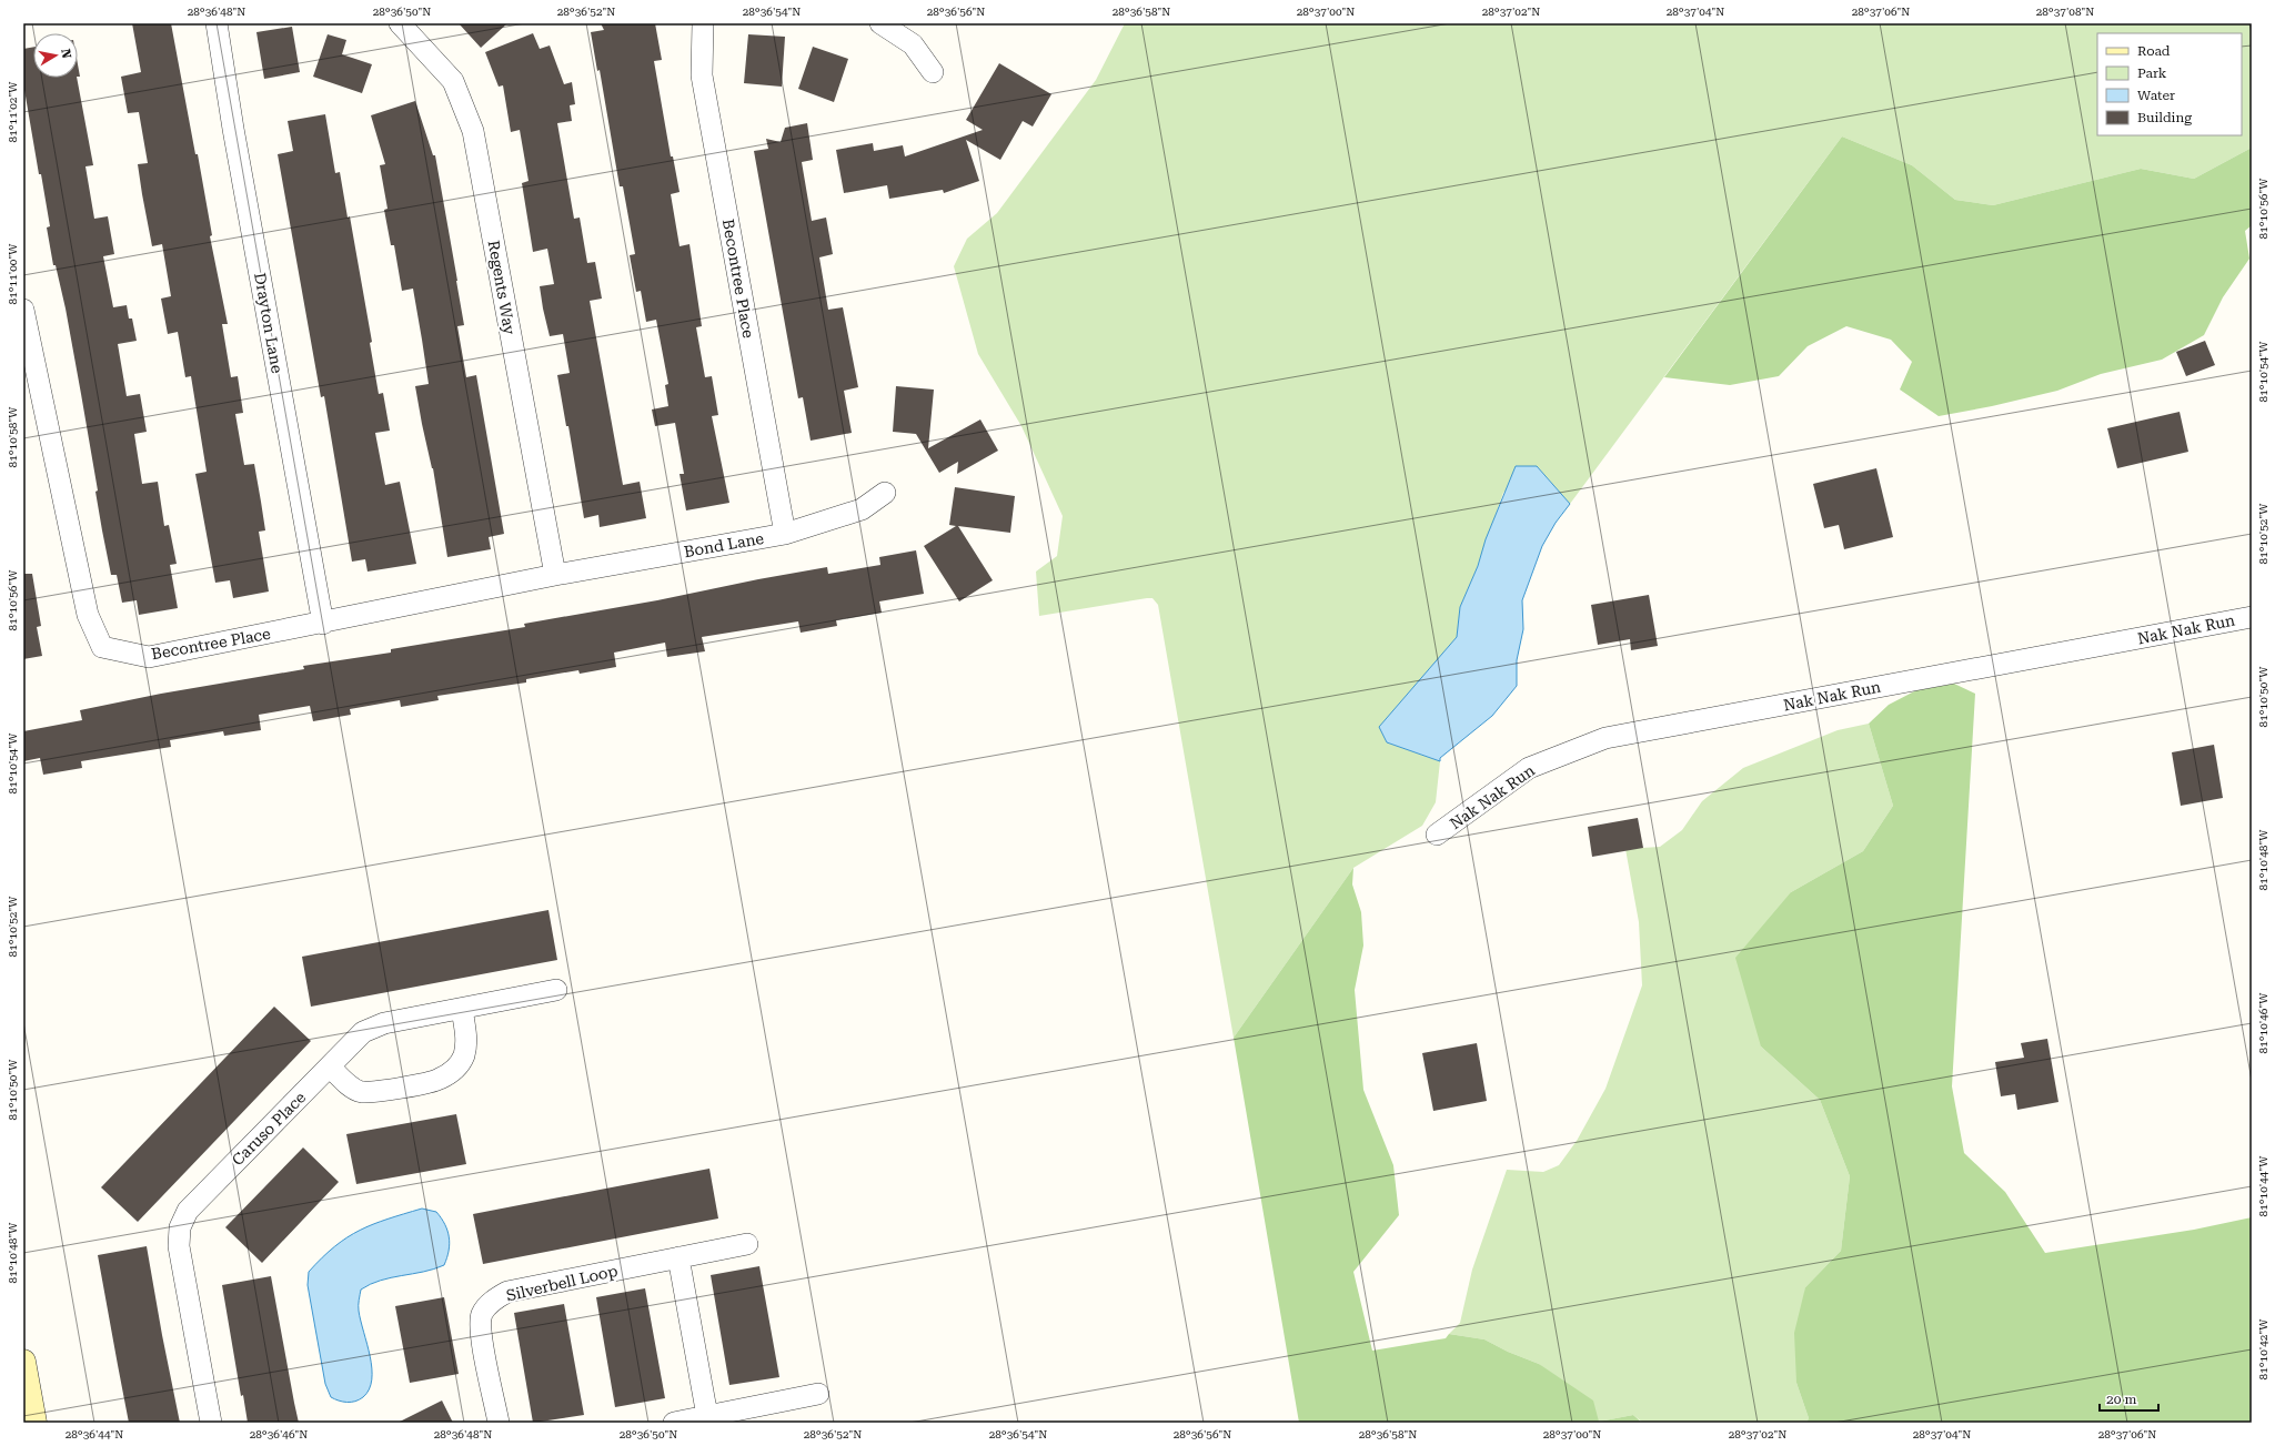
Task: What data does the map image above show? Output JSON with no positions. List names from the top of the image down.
{
  "streets": {
    "street": [
      "Becontree Place",
      "Regents Way",
      "Drayton Lane",
      "Bond Lane",
      "Nak Nak Run",
      "Caruso Place",
      "Silverbell Loop"
    ]
  },
  "crossings": [
    ["Becontree Place", "Regents Way"],
    ["Becontree Place", "Drayton Lane"],
    ["Becontree Place", "Bond Lane"],
    ["Regents Way", "Bond Lane"]
  ],
  "legend": [
    "Road",
    "Park",
    "Water",
    "Building"
  ],
  "scale_bar": "20 m",
  "north": "right",
  "coordinates": [
    "28°36'48\"N",
    "28°36'50\"N",
    "28°36'52\"N",
    "28°36'54\"N",
    "28°36'56\"N",
    "28°36'58\"N",
    "28°37'00\"N",
    "28°37'02\"N",
    "28°37'04\"N",
    "28°37'06\"N",
    "28°37'08\"N",
    "81°11'02\"W",
    "81°10'56\"W",
    "81°11'00\"W",
    "81°10'54\"W",
    "81°10'58\"W",
    "81°10'52\"W",
    "81°10'50\"W",
    "81°10'48\"W",
    "81°10'46\"W",
    "81°10'44\"W",
    "81°10'42\"W",
    "28°36'44\"N",
    "28°36'46\"N"
  ]
}
